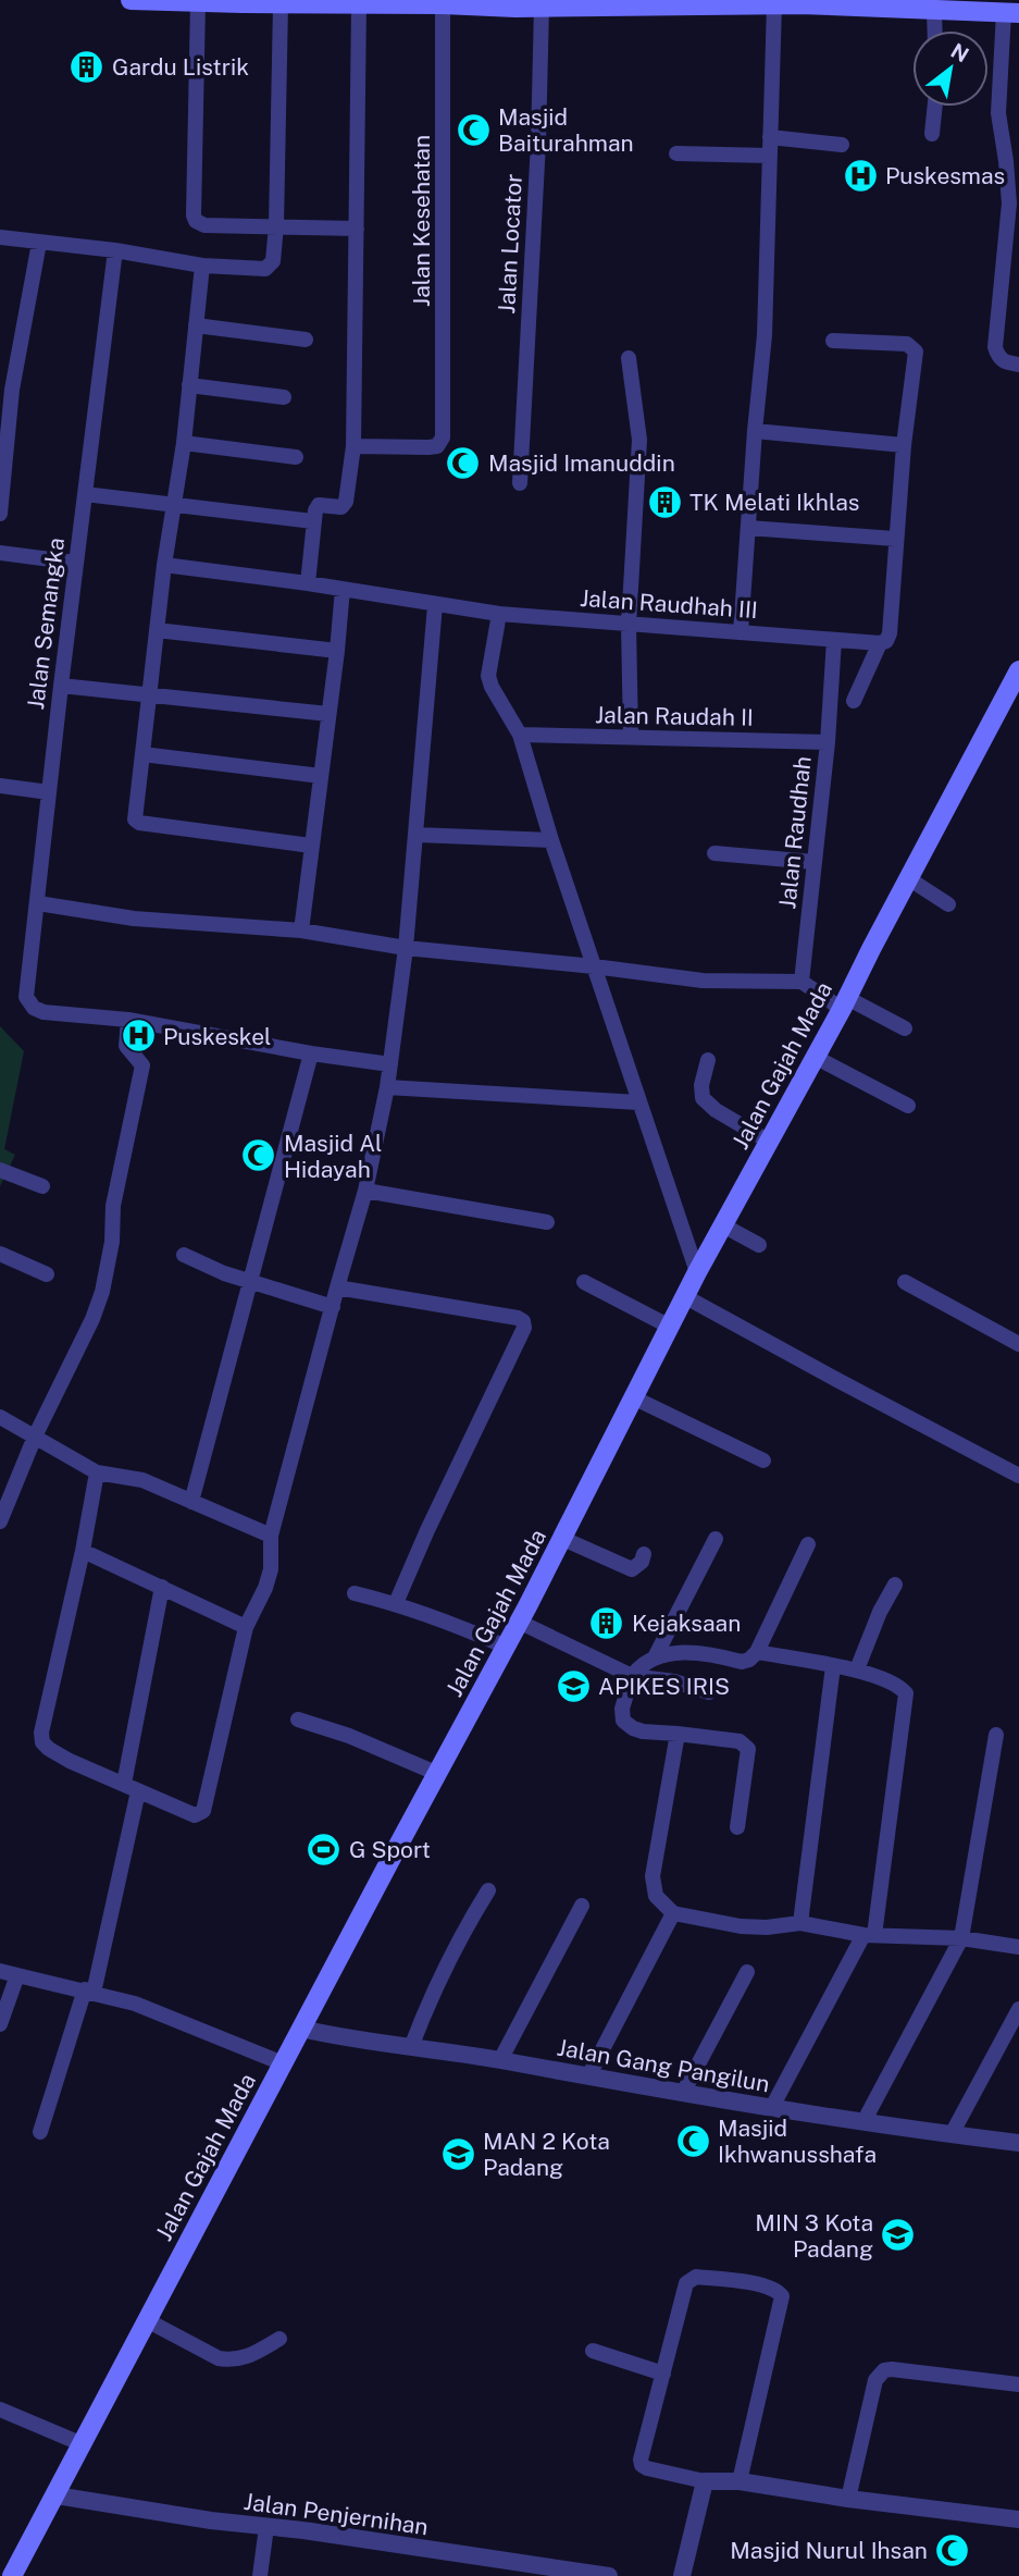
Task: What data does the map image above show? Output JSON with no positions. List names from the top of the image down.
{
  "streets": {
    "main road": ["Jalan Gajah Mada"],
    "street": [
      "Jalan Kesehatan",
      "Jalan Locator",
      "Jalan Raudhah III",
      "Jalan Semangka",
      "Jalan Raudah II",
      "Jalan Raudhah",
      "Jalan Gang Pangilun",
      "Jalan Penjernihan"
    ]
  },
  "crossings": [
    ["Jalan Raudhah III", "Jalan Raudhah"],
    ["Jalan Raudah II", "Jalan Raudhah"],
    ["Jalan Gajah Mada", "Jalan Gang Pangilun"],
    ["Jalan Gajah Mada", "Jalan Penjernihan"]
  ],
  "places": {
    "building": ["Gardu Listrik", "TK Melati Ikhlas", "Kejaksaan"],
    "mosque": [
      "Masjid Baiturahman",
      "Masjid Imanuddin",
      "Masjid Al Hidayah",
      "Masjid Ikhwanusshafa",
      "Masjid Nurul Ihsan"
    ],
    "hospital": ["Puskesmas", "Puskeskel"],
    "school or university": ["APIKES IRIS", "MAN 2 Kota Padang", "MIN 3 Kota Padang"],
    "sports": ["G Sport"]
  },
  "north": "top right"
}
